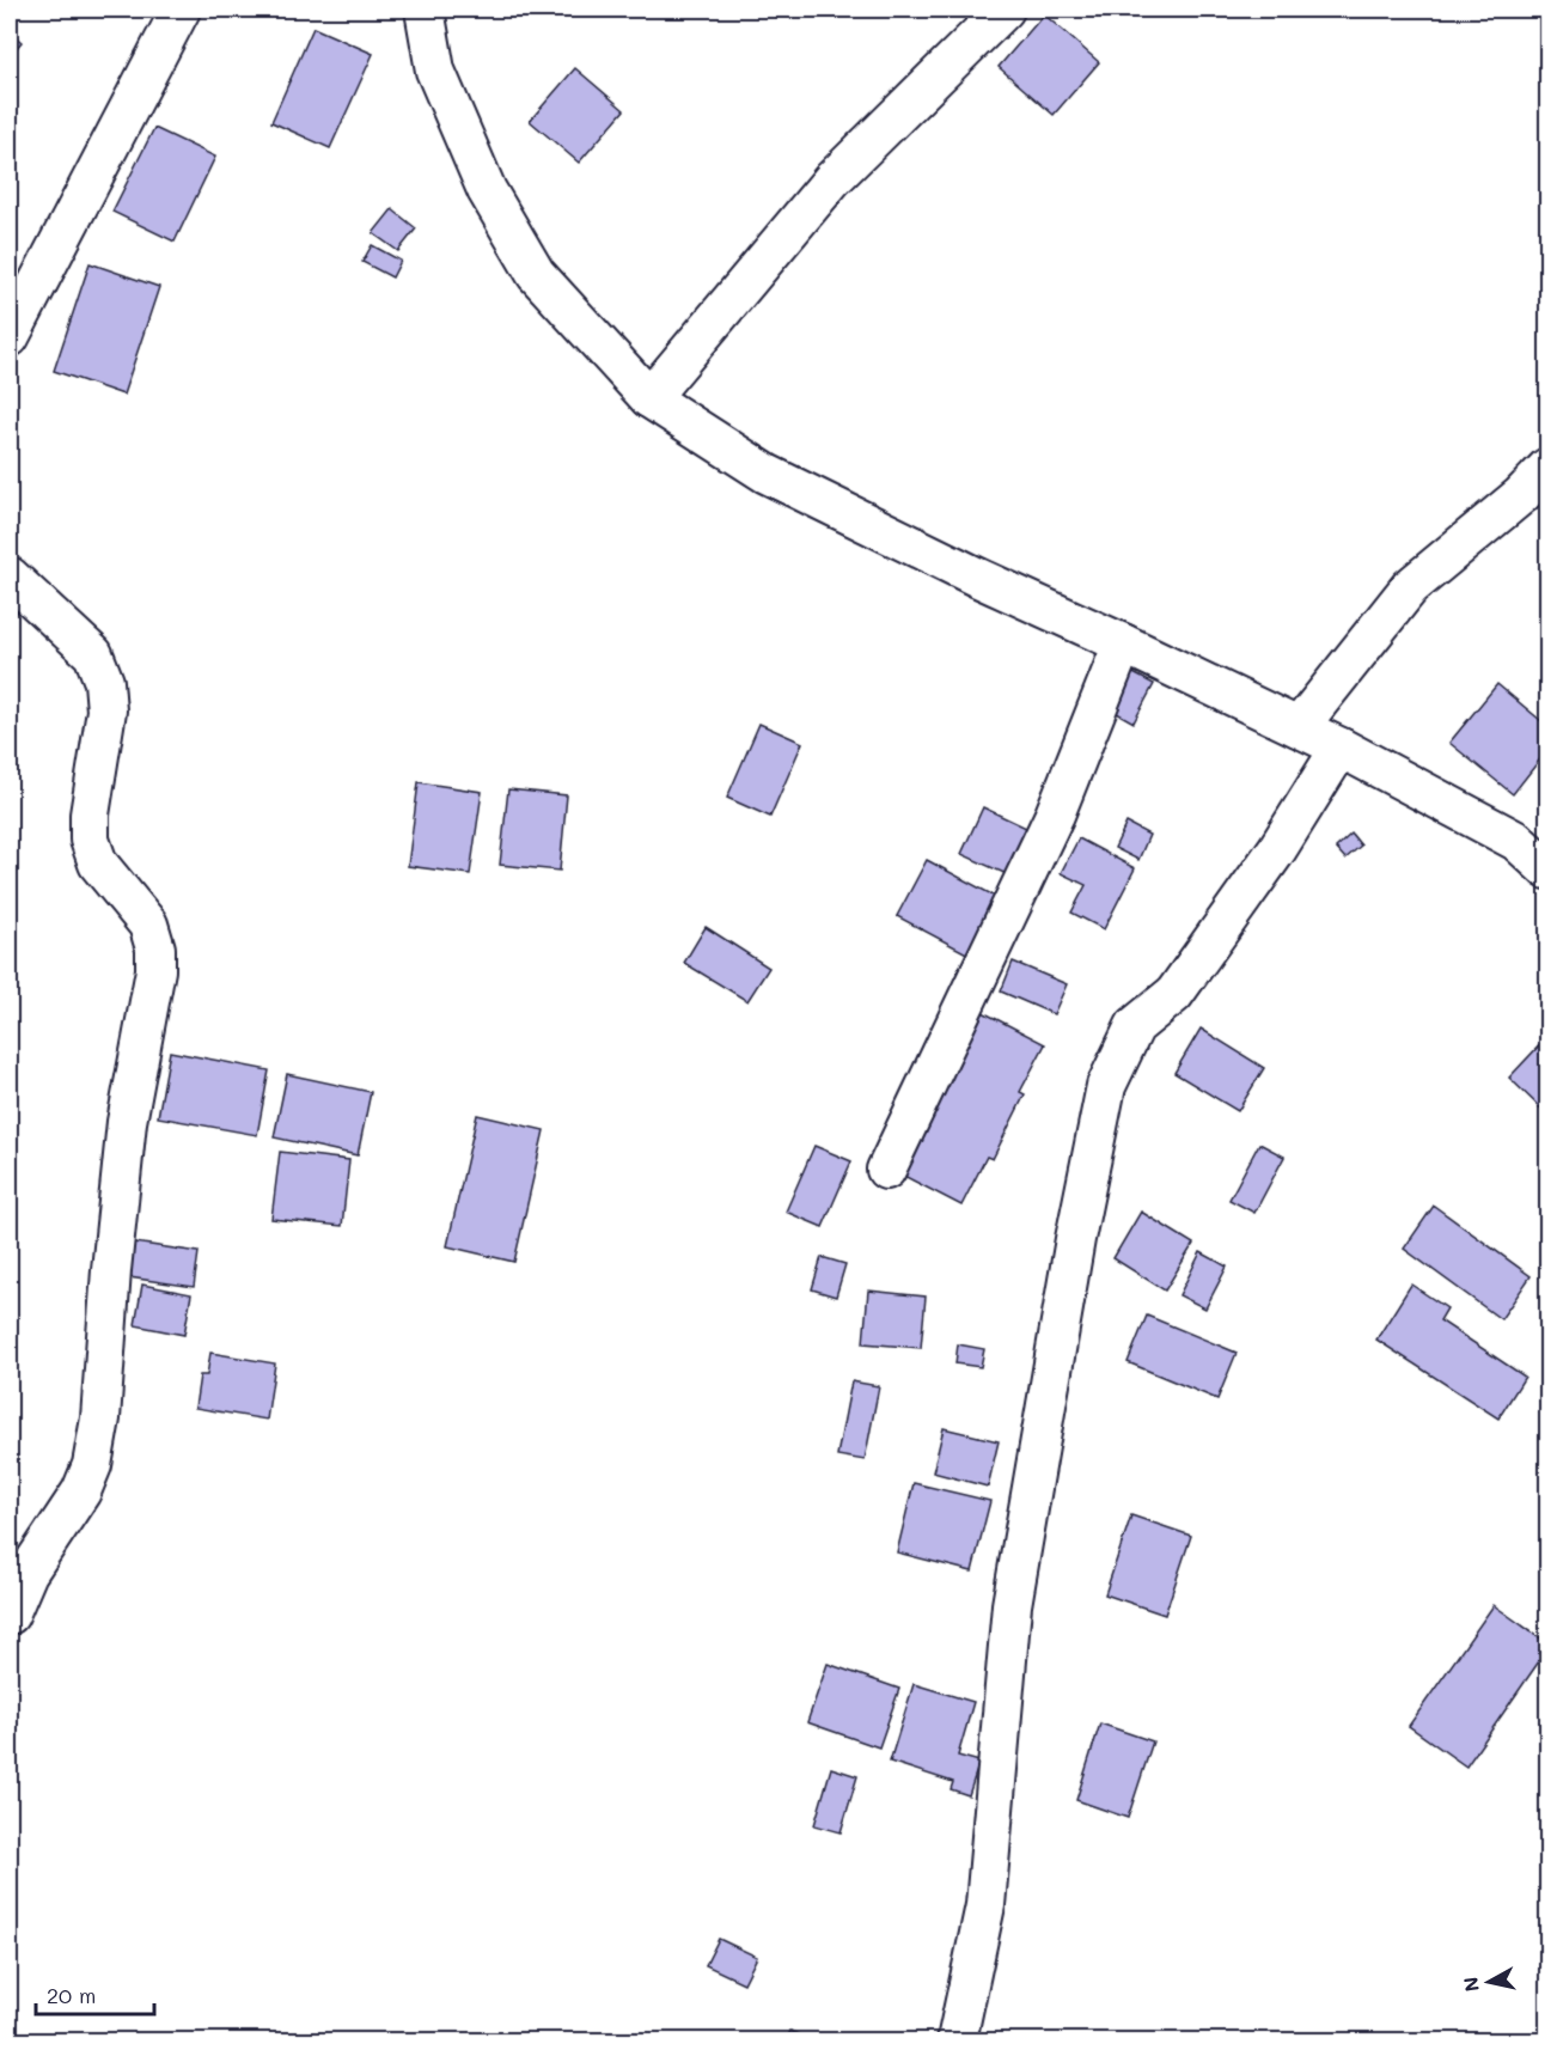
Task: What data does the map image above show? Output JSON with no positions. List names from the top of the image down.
{
  "scale_bar": "20 m",
  "north": "left"
}
